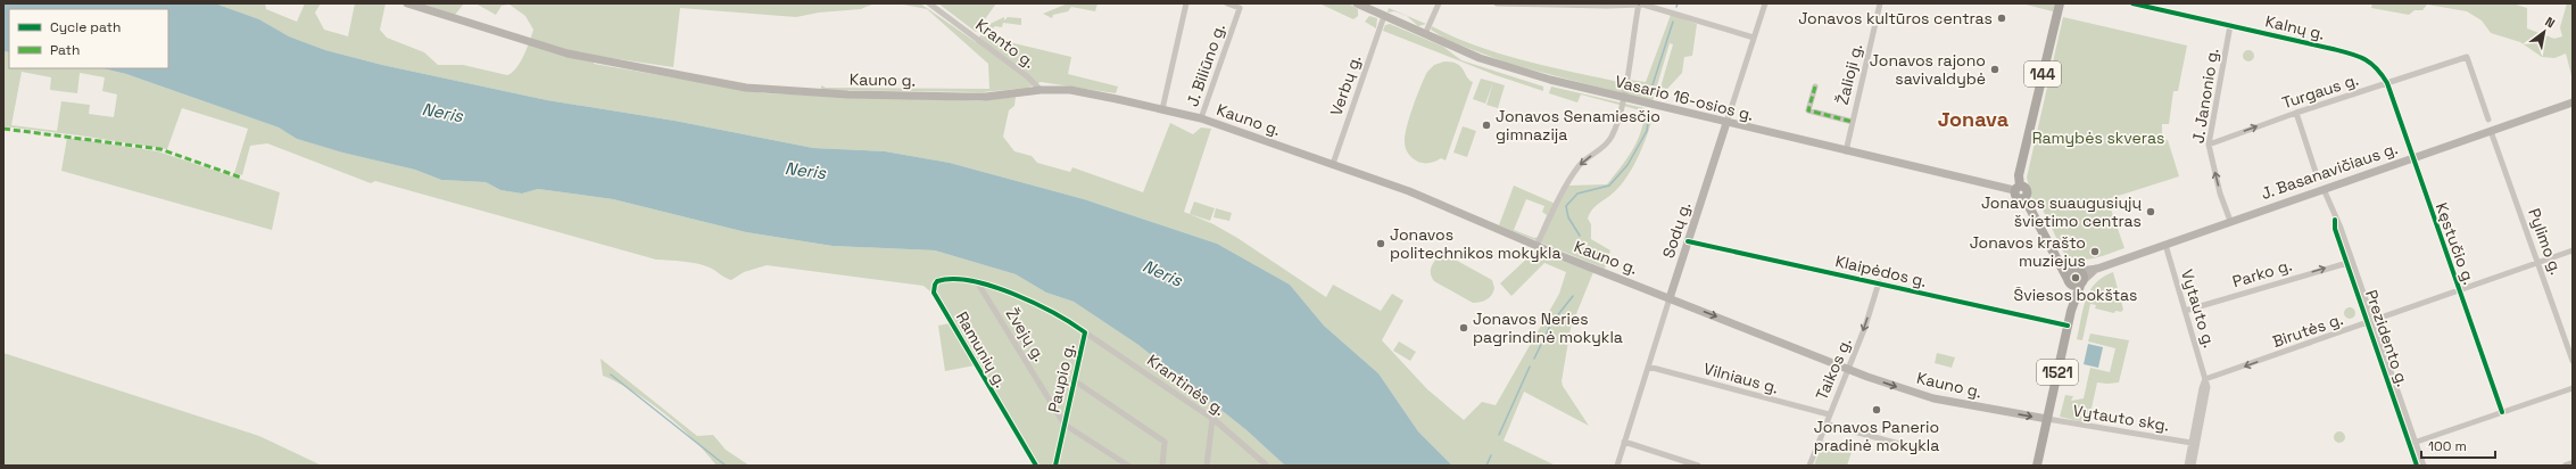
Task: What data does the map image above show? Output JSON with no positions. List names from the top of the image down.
{
  "streets": {
    "main road": [
      "144",
      "Kauno g.",
      "Vasario 16-osios g.",
      "J. Basanavičiaus g.",
      "Sodų g.",
      "1521"
    ],
    "street": [
      "Kalnų g.",
      "Kranto g.",
      "J. Biliūno g.",
      "Žalioji g.",
      "Verbų g.",
      "Turgaus g.",
      "J. Janonio g.",
      "Pylimo g.",
      "Kęstučio g.",
      "Klaipėdos g.",
      "Parko g.",
      "Vytauto g.",
      "Birutės g.",
      "Žvejų g.",
      "Prezidento g.",
      "Ramunių g.",
      "Taikos g.",
      "Paupio g.",
      "Vilniaus g.",
      "Krantinės g.",
      "Vytauto skg."
    ]
  },
  "crossings": [
    ["Kalnų g.", "Turgaus g."],
    ["Kalnų g.", "J. Janonio g."],
    ["Kalnų g.", "Kęstučio g."],
    ["Kranto g.", "Kauno g."],
    ["J. Biliūno g.", "Kauno g."],
    ["Žalioji g.", "Vasario 16-osios g."],
    ["144", "Vasario 16-osios g."],
    ["Kauno g.", "Verbų g."],
    ["Kauno g.", "Sodų g."],
    ["Kauno g.", "Taikos g."],
    ["Kauno g.", "1521"],
    ["Kauno g.", "Vytauto skg."],
    ["Verbų g.", "Vasario 16-osios g."],
    ["Turgaus g.", "J. Janonio g."],
    ["Turgaus g.", "Kęstučio g."],
    ["J. Janonio g.", "J. Basanavičiaus g."],
    ["Vasario 16-osios g.", "Sodų g."],
    ["J. Basanavičiaus g.", "Pylimo g."],
    ["J. Basanavičiaus g.", "Kęstučio g."],
    ["J. Basanavičiaus g.", "Vytauto g."],
    ["J. Basanavičiaus g.", "Prezidento g."],
    ["J. Basanavičiaus g.", "1521"],
    ["Sodų g.", "Klaipėdos g."],
    ["Sodų g.", "Vilniaus g."],
    ["Pylimo g.", "Birutės g."],
    ["Kęstučio g.", "Birutės g."],
    ["Klaipėdos g.", "Taikos g."],
    ["Klaipėdos g.", "1521"],
    ["Parko g.", "Vytauto g."],
    ["Parko g.", "Prezidento g."],
    ["Vytauto g.", "Birutės g."],
    ["Birutės g.", "Prezidento g."],
    ["Žvejų g.", "Ramunių g."],
    ["Žvejų g.", "Paupio g."],
    ["Ramunių g.", "Paupio g."],
    ["Taikos g.", "Vilniaus g."],
    ["1521", "Vytauto skg."],
    ["Paupio g.", "Krantinės g."]
  ],
  "one_way": [
    "J. Janonio g.",
    "Parko g.",
    "Birutės g.",
    "Taikos g."
  ],
  "districts": ["Jonava"],
  "water": ["Neris"],
  "parks": ["Ramybės skveras"],
  "places": [
    "Jonavos kultūros centras",
    "Jonavos rajono savivaldybė",
    "Jonavos Senamiesčio gimnazija",
    "Jonavos suaugusiųjų švietimo centras",
    "Jonavos politechnikos mokykla",
    "Jonavos krašto muziejus",
    "Šviesos bokštas",
    "Jonavos Neries pagrindinė mokykla",
    "Jonavos Panerio pradinė mokykla"
  ],
  "legend": ["Cycle path", "Path"],
  "scale_bar": "100 m",
  "north": "top right"
}
